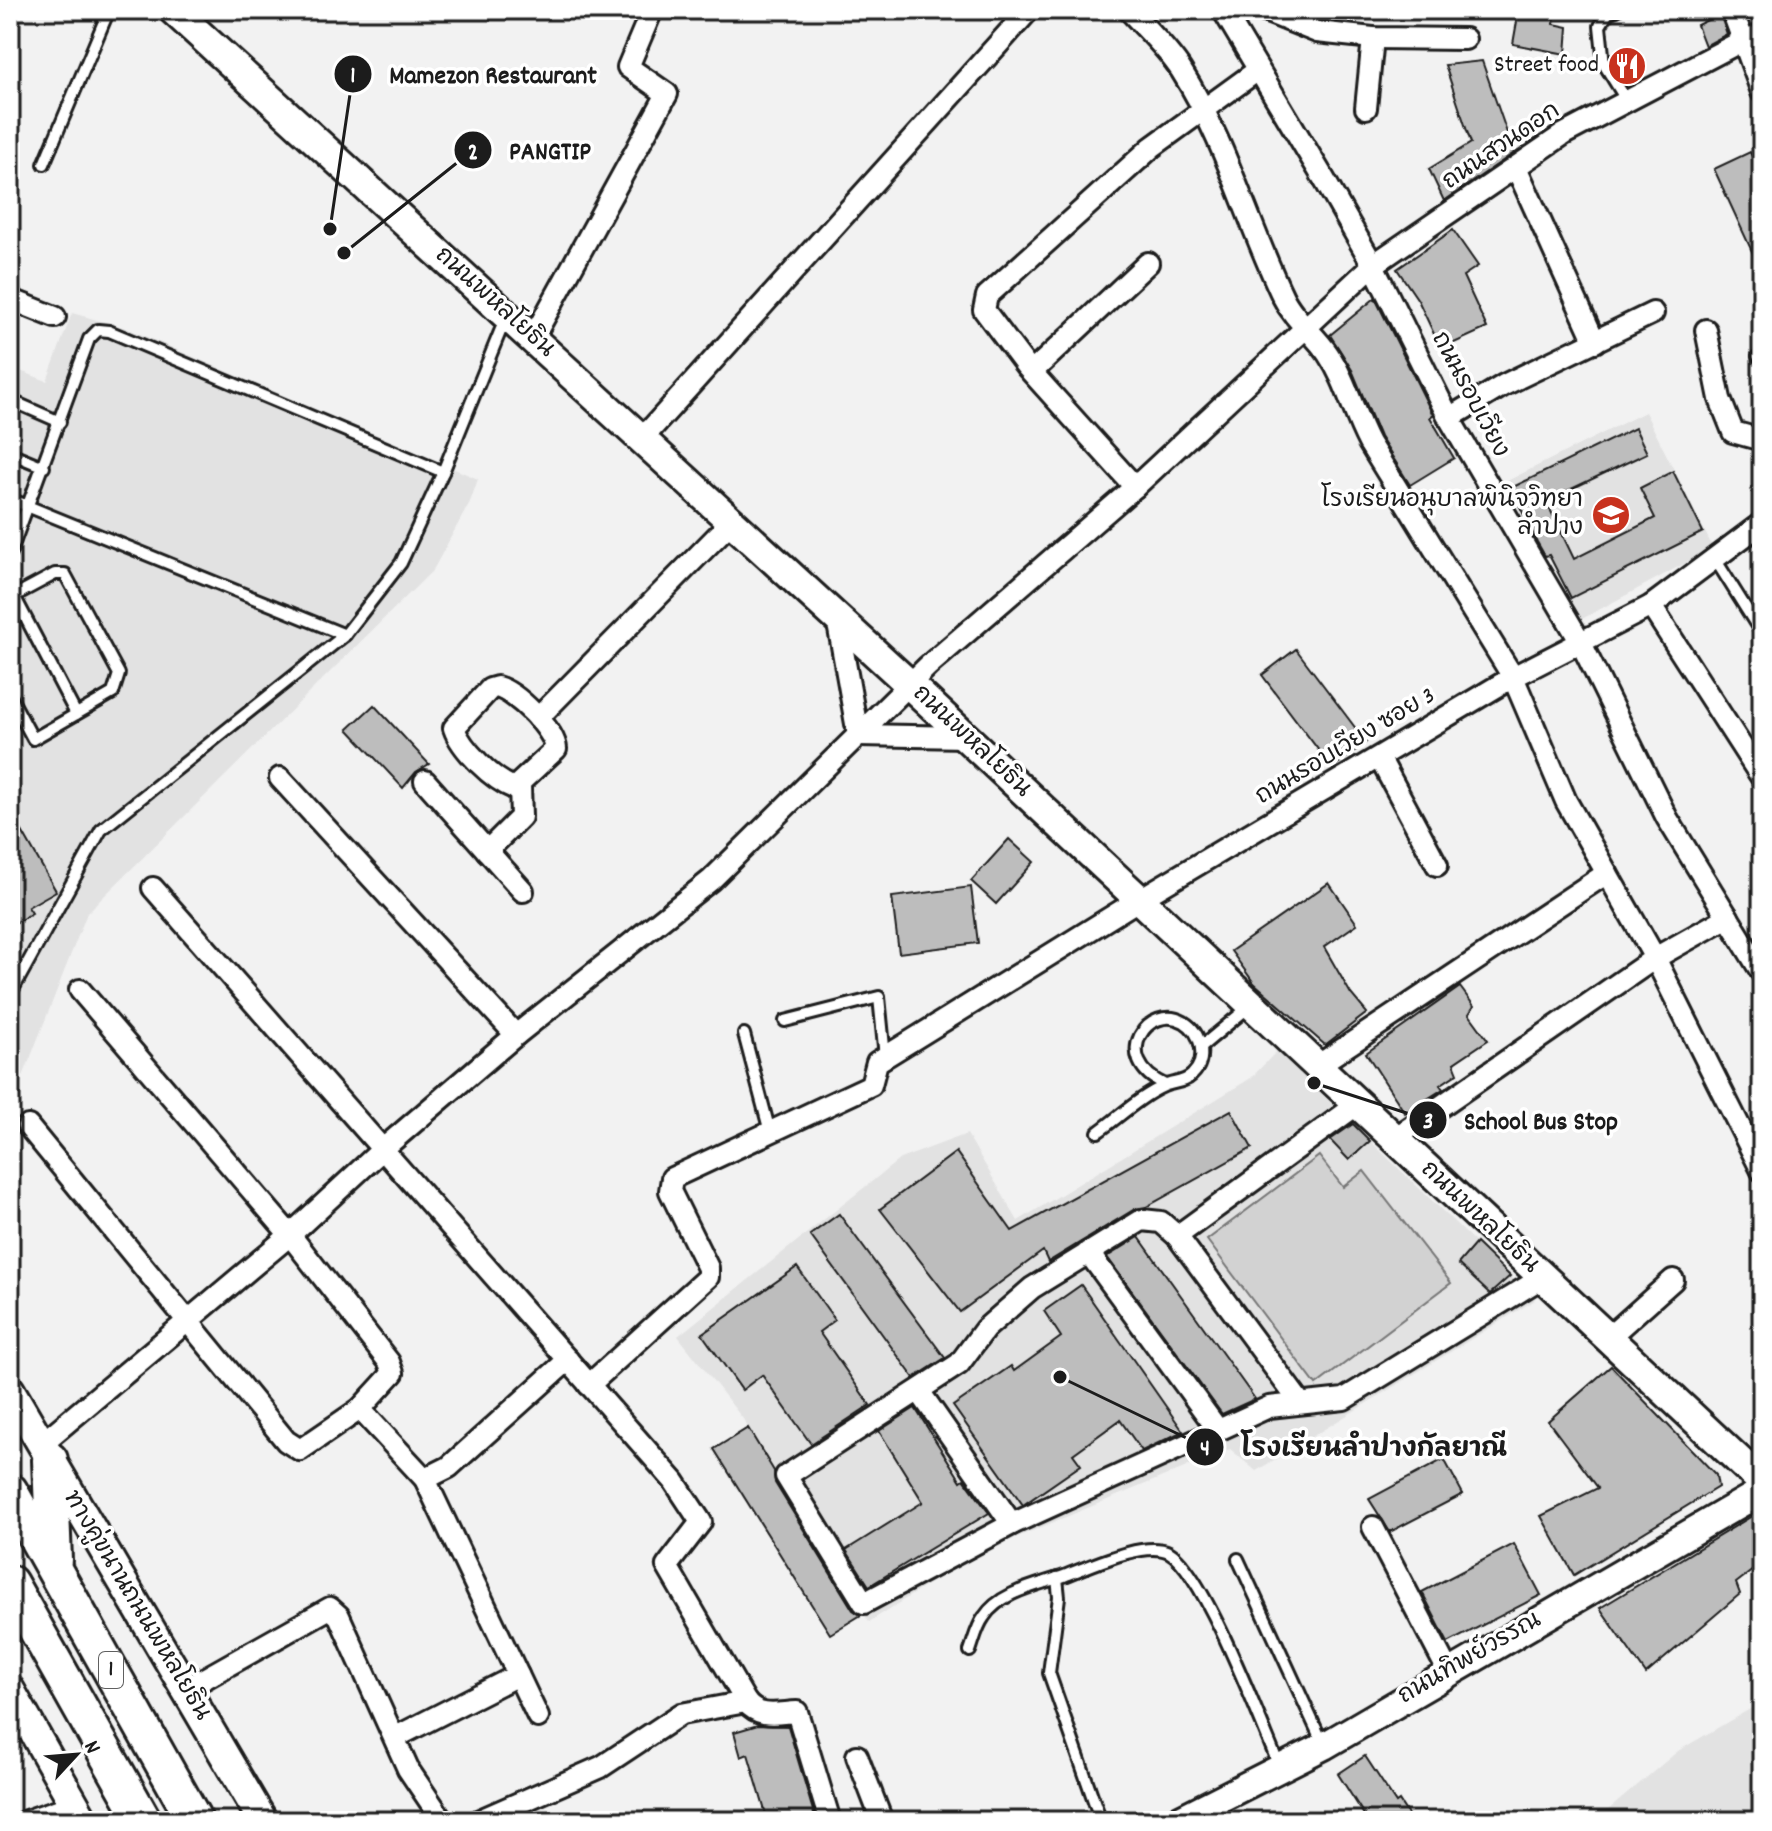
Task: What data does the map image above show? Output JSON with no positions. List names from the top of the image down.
{
  "streets": {
    "highway": ["1"],
    "main road": ["ถนนพหลโยธิน", "ทางคู่ขนานถนนพหลโยธิน"],
    "street": [
      "ถนนสวนดอก",
      "ถนนรอบเวียง",
      "ถนนรอบเวียง ซอย 3",
      "ถนนทิพย์วรรณ"
    ]
  },
  "crossings": [
    ["ถนนสวนดอก", "ถนนพหลโยธิน"],
    ["ถนนสวนดอก", "ถนนรอบเวียง"],
    ["ถนนสวนดอก", "ทางคู่ขนานถนนพหลโยธิน"],
    ["ถนนพหลโยธิน", "ถนนรอบเวียง ซอย 3"],
    ["ถนนพหลโยธิน", "ถนนทิพย์วรรณ"],
    ["ถนนรอบเวียง", "ถนนรอบเวียง ซอย 3"]
  ],
  "places": {
    "restaurant": ["Street food"],
    "other": [
      "Mamezon Restaurant",
      "PANGTIP",
      "School Bus Stop",
      "โรงเรียนลำปางกัลยาณี"
    ],
    "school or university": ["โรงเรียนอนุบาลพินิจวิทยา ลำปาง"]
  },
  "north": "top right"
}
